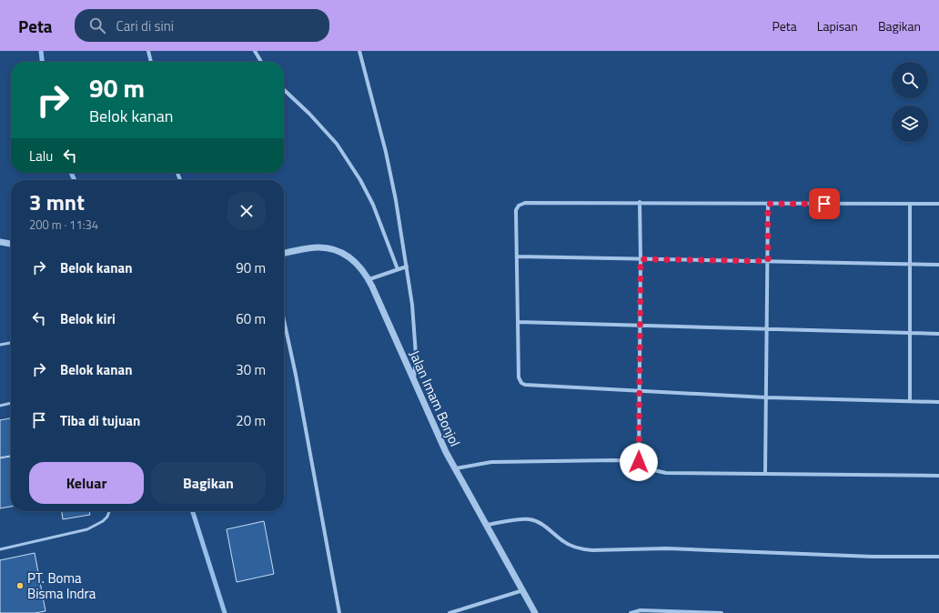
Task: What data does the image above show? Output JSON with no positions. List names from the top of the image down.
{
  "streets": {
    "street": ["Jalan Imam Bonjol"]
  },
  "places": ["PT. Boma Bisma Indra"],
  "page": {
    "header": "Peta",
    "search": "Cari di sini",
    "nav": ["Peta", "Lapisan", "Bagikan"],
    "turn": ["90 m", "Belok kanan"],
    "then": "Lalu",
    "heading": ["3 mnt", "200 m · 11:34"],
    "list": [
      {
        "name": "Belok kanan",
        "value": "90 m"
      },
      {
        "name": "Belok kiri",
        "value": "60 m"
      },
      {
        "name": "Belok kanan",
        "value": "30 m"
      },
      {
        "name": "Tiba di tujuan",
        "value": "20 m"
      }
    ],
    "buttons": ["Keluar", "Bagikan"]
  }
}
